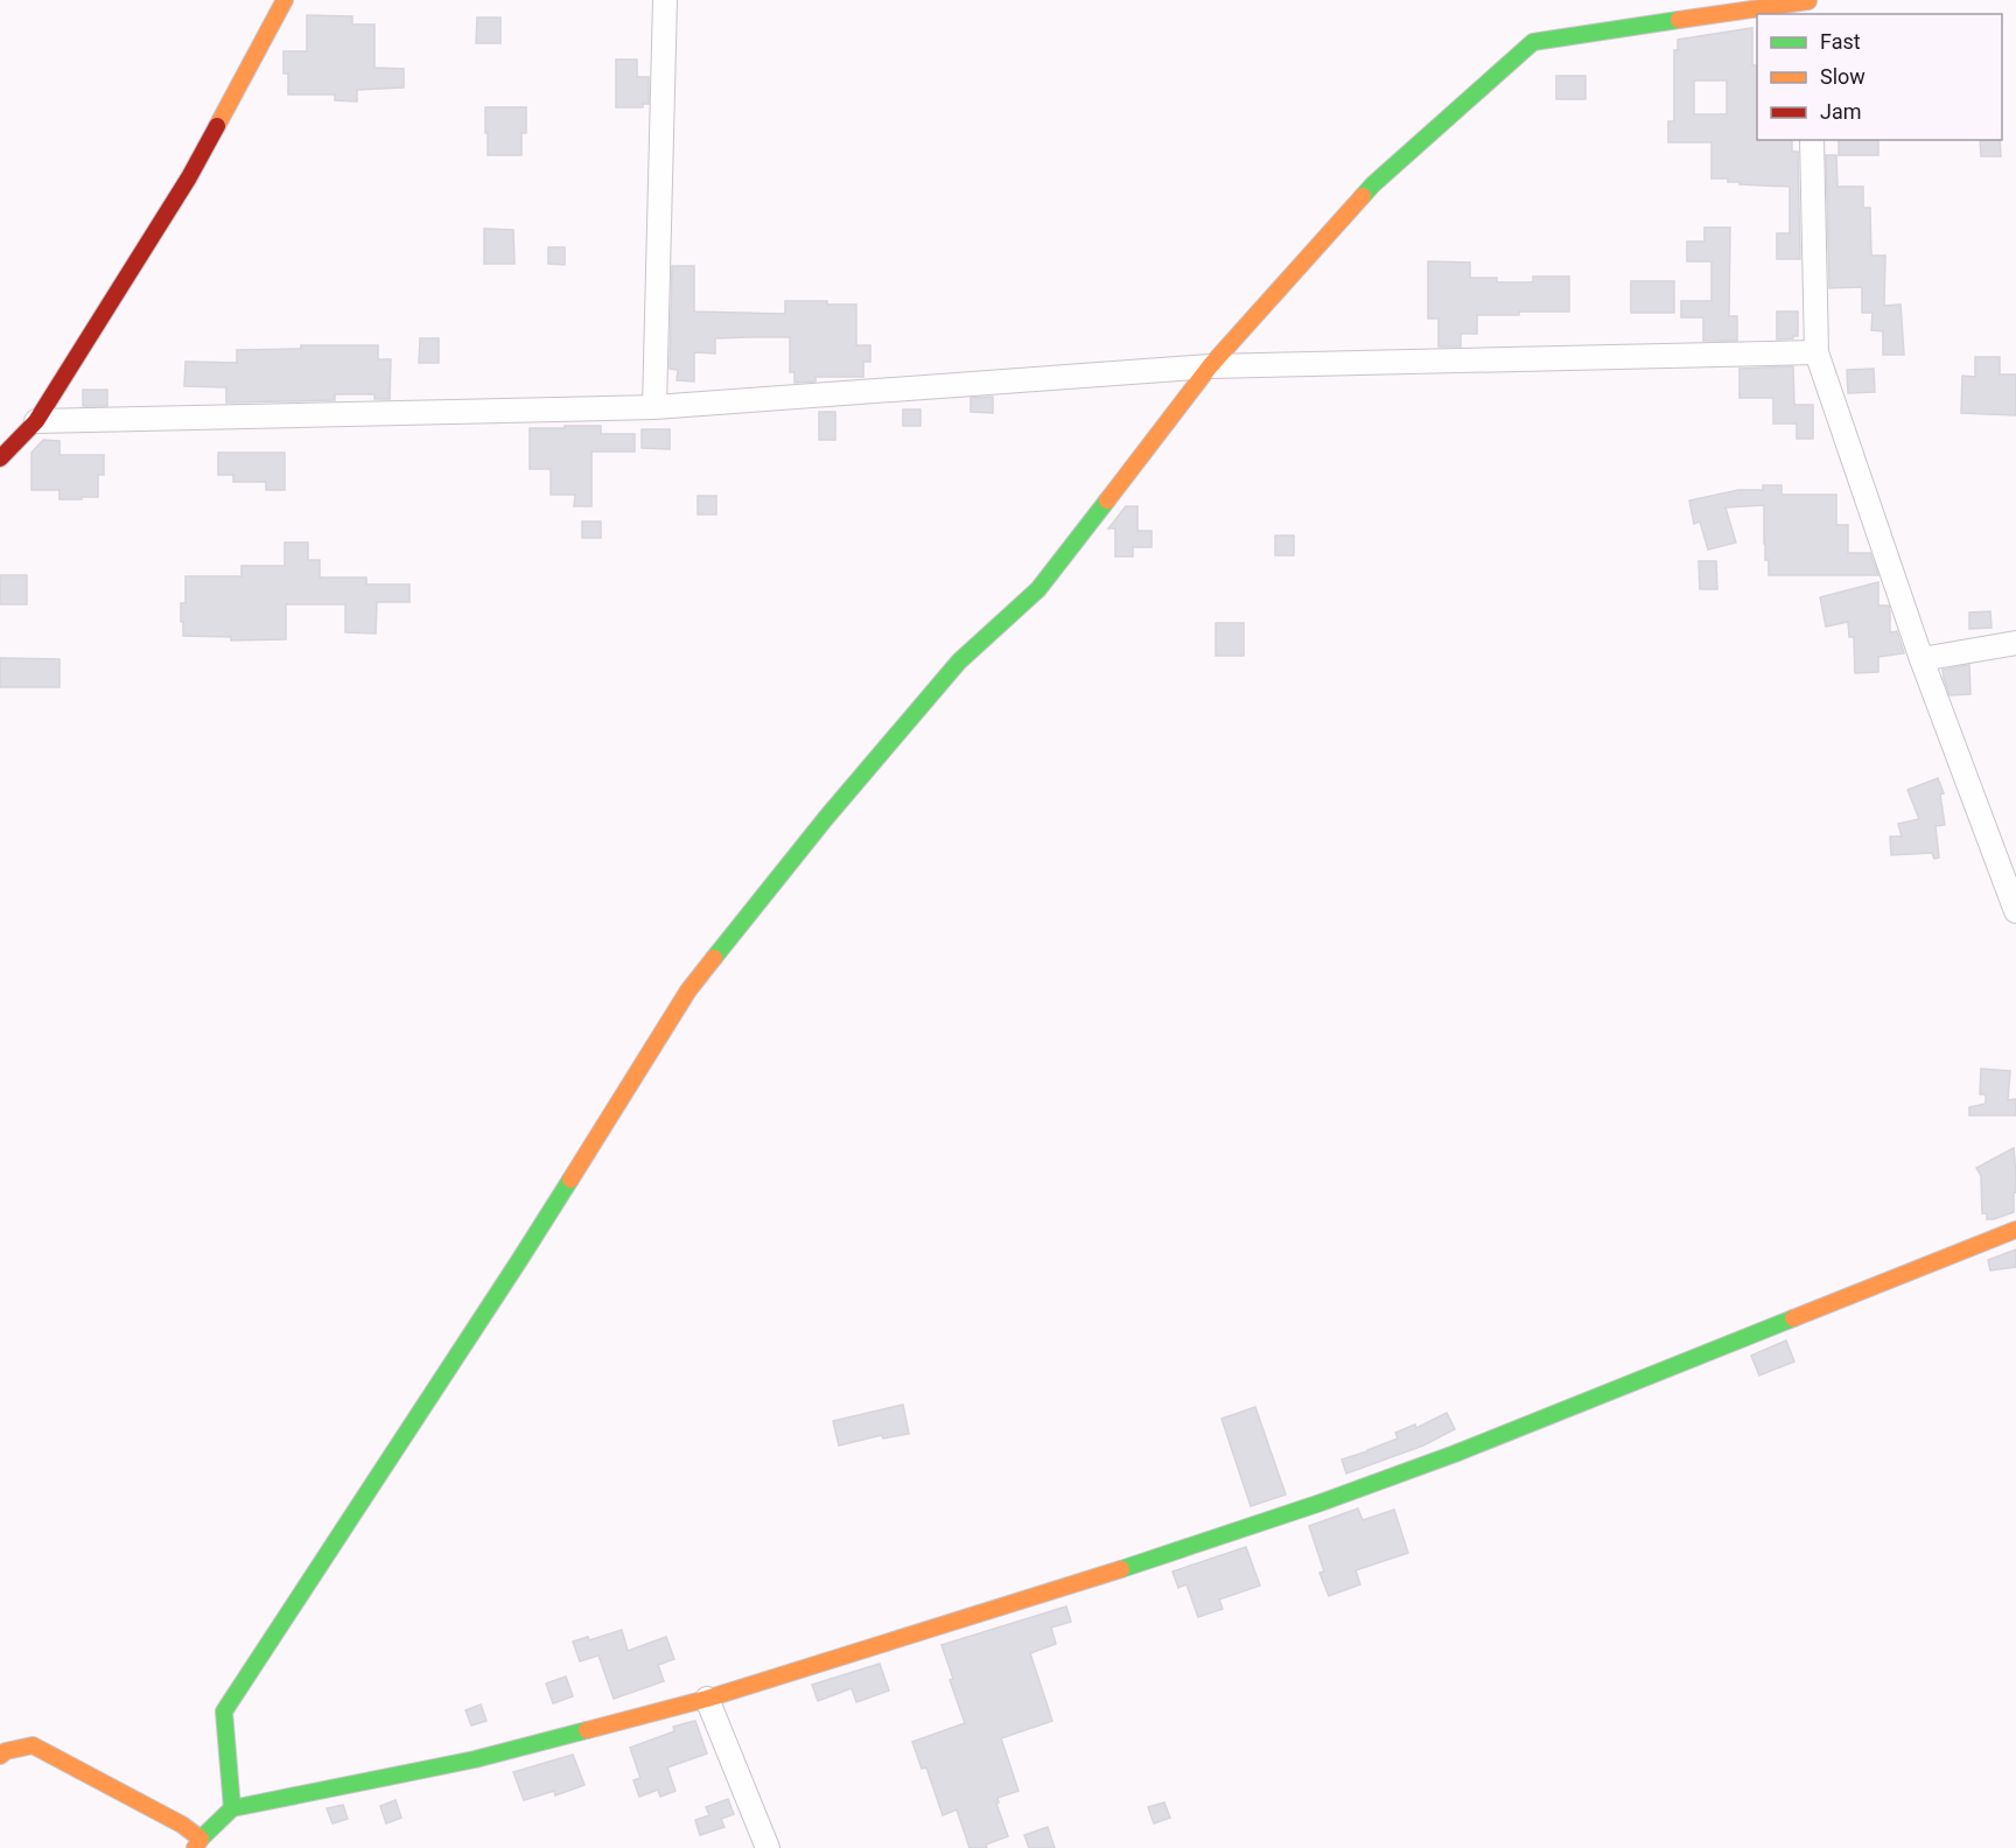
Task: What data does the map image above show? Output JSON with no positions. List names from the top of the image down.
{
  "legend": ["Fast", "Slow", "Jam"]
}
